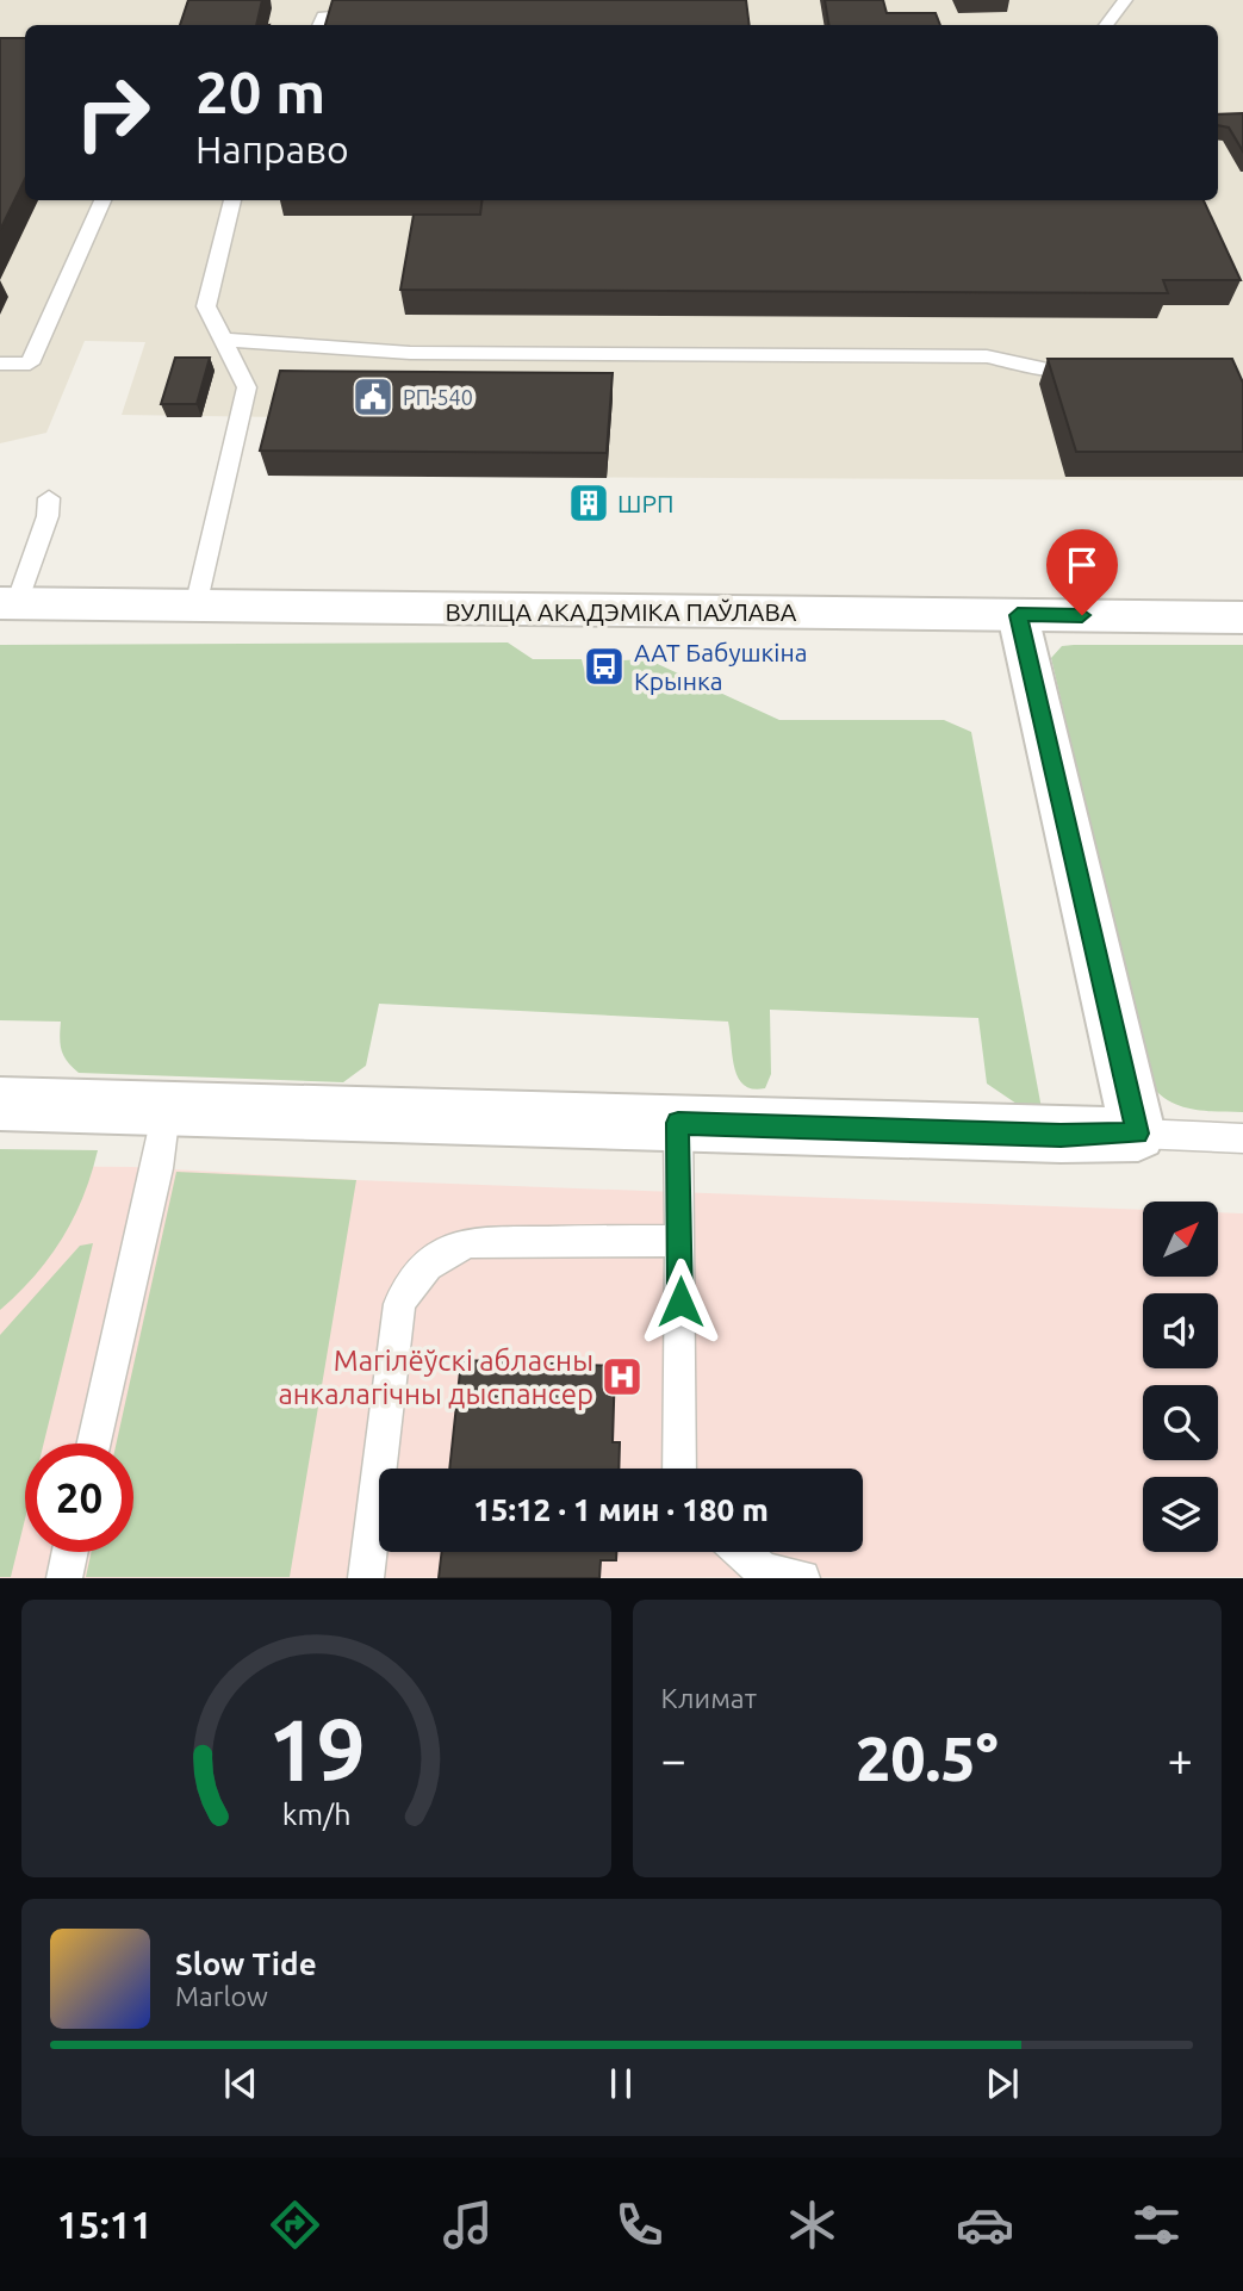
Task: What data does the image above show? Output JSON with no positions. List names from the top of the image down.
{
  "streets": {
    "street": ["ВУЛІЦА АКАДЭМІКА ПАЎЛАВА"]
  },
  "places": {
    "public building": ["РП-540"],
    "building": ["ШРП"],
    "bus stop": ["ААТ Бабушкіна Крынка"],
    "hospital": ["Магілёўскі абласны анкалагічны дыспансер"]
  },
  "north": "top right",
  "page": {
    "turn": ["20 m", "Направо"],
    "limit": "20",
    "trip": "15:12 · 1 мин · 180 m",
    "tile": "Климат",
    "heat": ["−", "20.5°", "+"],
    "song": ["Slow Tide", "Marlow"],
    "tabs": "15:11",
    "gauge": ["19", "km/h"]
  }
}
